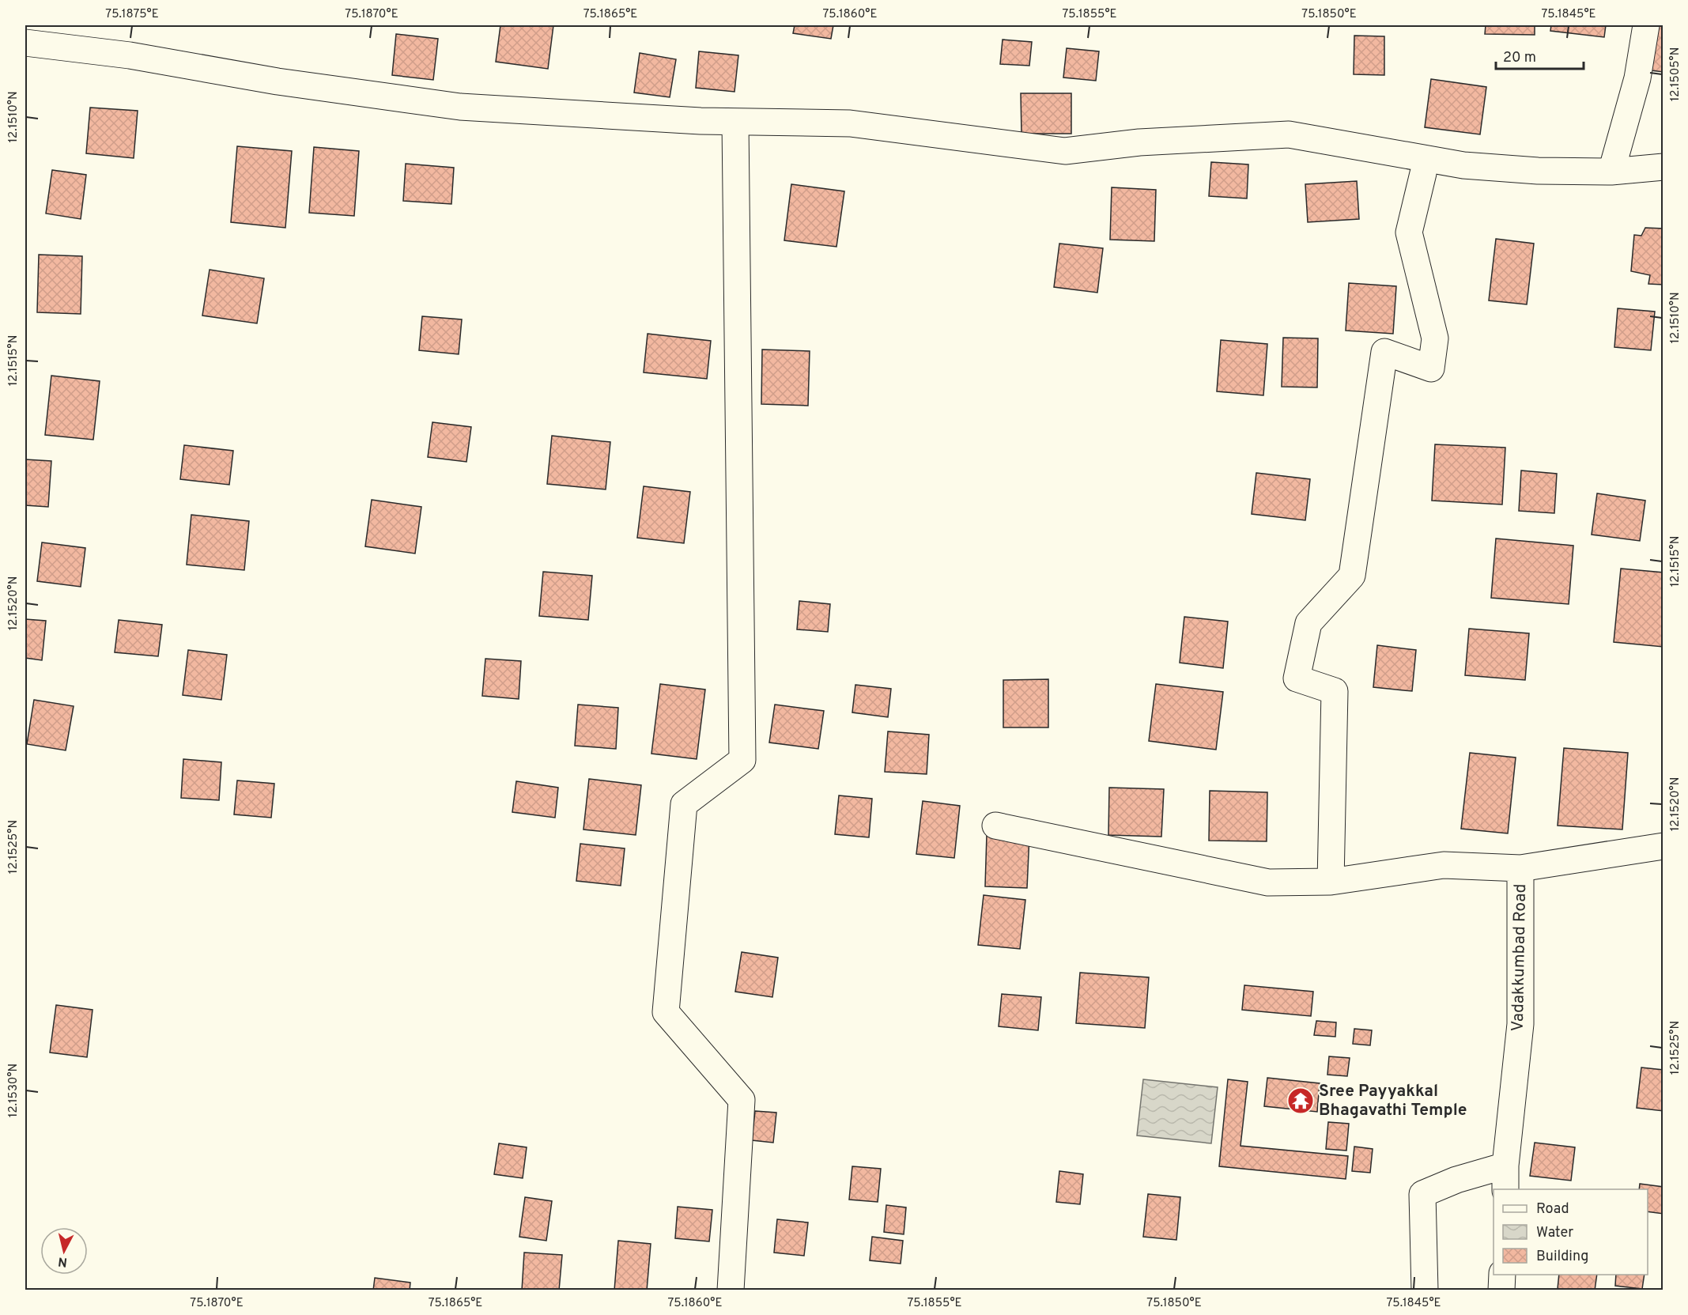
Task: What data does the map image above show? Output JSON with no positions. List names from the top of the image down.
{
  "streets": {
    "street": ["Vadakkumbad Road"]
  },
  "places": {
    "temple": ["Sree Payyakkal Bhagavathi Temple"]
  },
  "legend": ["Road", "Water", "Building"],
  "scale_bar": "20 m",
  "north": "bottom",
  "coordinates": [
    "75.1875°E",
    "75.1870°E",
    "75.1865°E",
    "75.1860°E",
    "75.1855°E",
    "75.1850°E",
    "75.1845°E",
    "12.1505°N",
    "12.1510°N",
    "12.1515°N",
    "12.1520°N",
    "12.1525°N",
    "12.1530°N"
  ]
}
